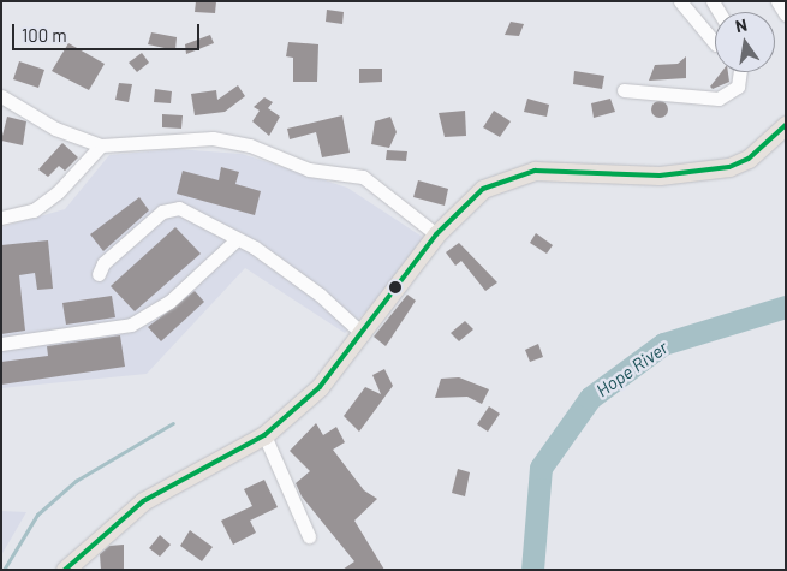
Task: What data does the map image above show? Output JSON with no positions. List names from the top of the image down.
{
  "water": ["Hope River"],
  "scale_bar": "100 m",
  "north": "top"
}
